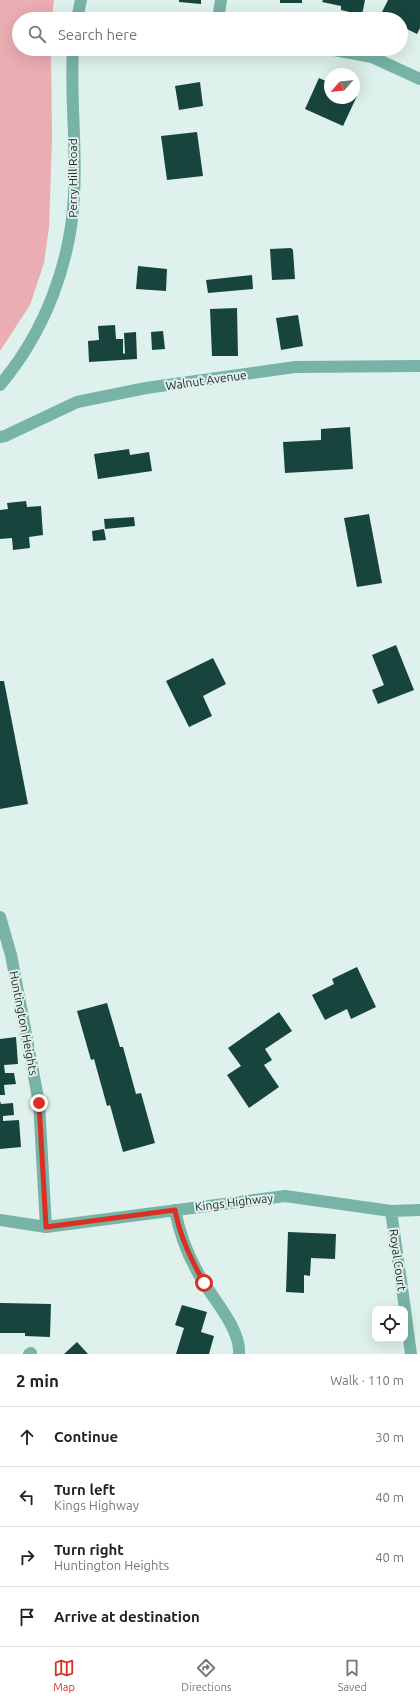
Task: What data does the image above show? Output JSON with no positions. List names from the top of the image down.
{
  "streets": {
    "street": [
      "Perry Hill Road",
      "Walnut Avenue",
      "Huntington Heights",
      "Kings Highway",
      "Royal Court"
    ]
  },
  "crossings": [
    ["Huntington Heights", "Kings Highway"],
    ["Kings Highway", "Royal Court"]
  ],
  "north": "bottom left",
  "page": {
    "search": "Search here",
    "heading": ["2 min", "Walk · 110 m"],
    "list": [
      ["Continue", "30 m"],
      ["Turn left", "Kings Highway", "40 m"],
      ["Turn right", "Huntington Heights", "40 m"],
      "Arrive at destination"
    ],
    "nav": ["Map", "Directions", "Saved"]
  }
}
